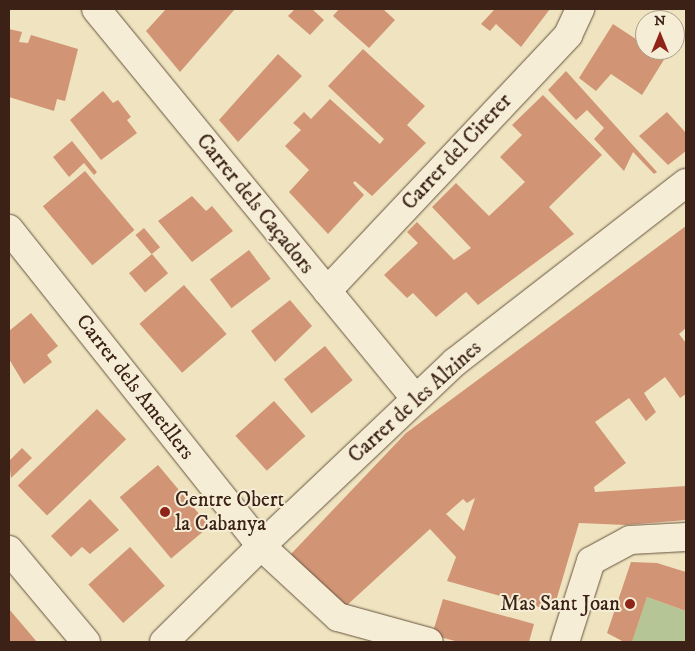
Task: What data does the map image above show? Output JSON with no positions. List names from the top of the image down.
{
  "streets": {
    "street": [
      "Carrer del Cirerer",
      "Carrer dels Caçadors",
      "Carrer dels Ametllers",
      "Carrer de les Alzines"
    ]
  },
  "crossings": [
    ["Carrer del Cirerer", "Carrer dels Caçadors"],
    ["Carrer dels Caçadors", "Carrer de les Alzines"],
    ["Carrer dels Ametllers", "Carrer de les Alzines"]
  ],
  "places": ["Centre Obert la Cabanya", "Mas Sant Joan"],
  "north": "top"
}
